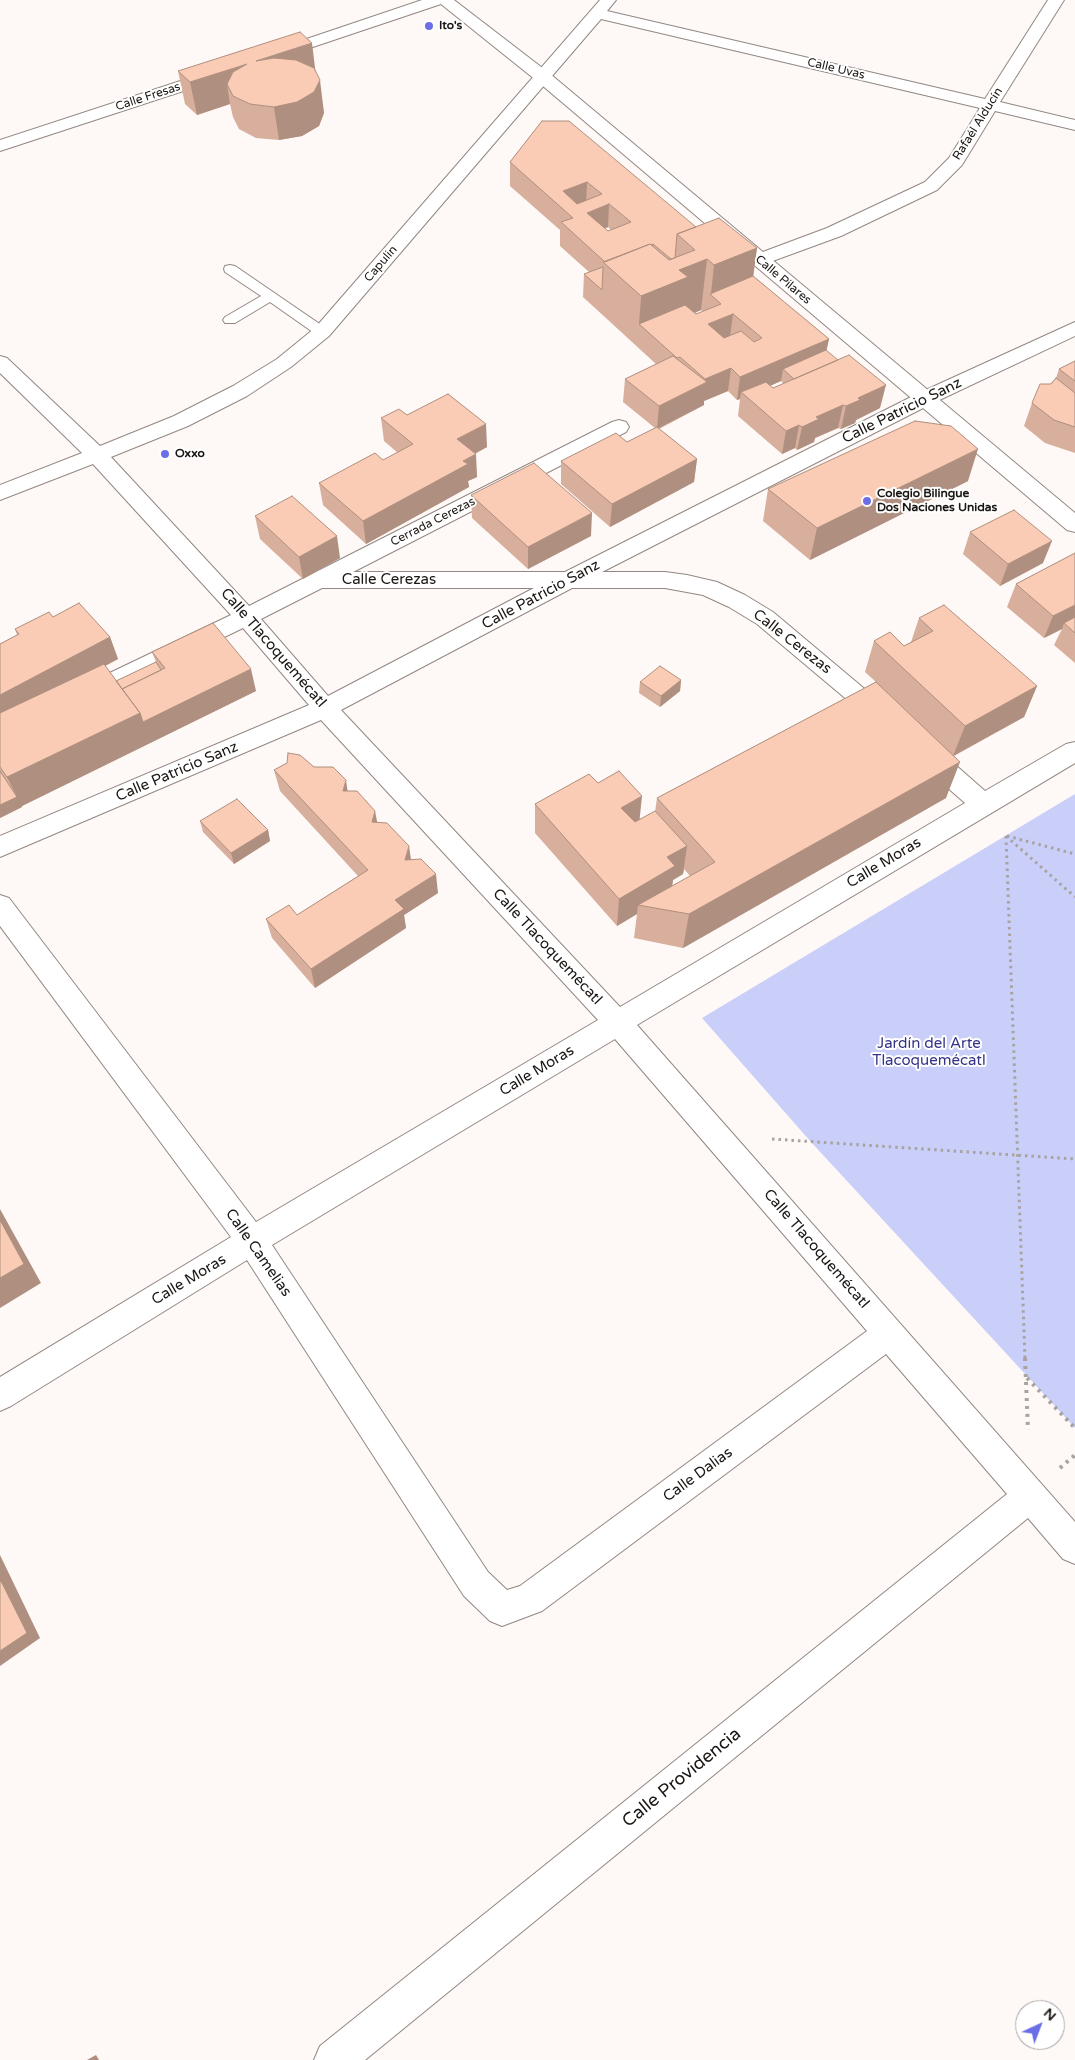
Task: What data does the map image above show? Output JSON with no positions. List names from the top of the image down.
{
  "streets": {
    "street": [
      "Calle Uvas",
      "Calle Fresas",
      "Rafaél Alducín",
      "Capulin",
      "Calle Pilares",
      "Calle Patricio Sanz",
      "Cerrada Cerezas",
      "Calle Cerezas",
      "Calle Tlacoquemécatl",
      "Calle Moras",
      "Calle Camelias",
      "Calle Dalias",
      "Calle Providencia"
    ]
  },
  "crossings": [
    ["Calle Uvas", "Rafaél Alducín"],
    ["Calle Uvas", "Capulin"],
    ["Rafaél Alducín", "Calle Pilares"],
    ["Capulin", "Calle Pilares"],
    ["Capulin", "Calle Tlacoquemécatl"],
    ["Calle Pilares", "Calle Patricio Sanz"],
    ["Calle Patricio Sanz", "Calle Cerezas"],
    ["Calle Patricio Sanz", "Calle Tlacoquemécatl"],
    ["Cerrada Cerezas", "Calle Cerezas"],
    ["Cerrada Cerezas", "Calle Tlacoquemécatl"],
    ["Calle Cerezas", "Calle Moras"],
    ["Calle Tlacoquemécatl", "Calle Moras"],
    ["Calle Tlacoquemécatl", "Calle Dalias"],
    ["Calle Tlacoquemécatl", "Calle Providencia"],
    ["Calle Moras", "Calle Camelias"],
    ["Calle Camelias", "Calle Dalias"]
  ],
  "parks": ["Jardín del Arte Tlacoquemécatl"],
  "places": ["Ito's", "Oxxo", "Colegio Bilingue Dos Naciones Unidas"],
  "north": "top right"
}
